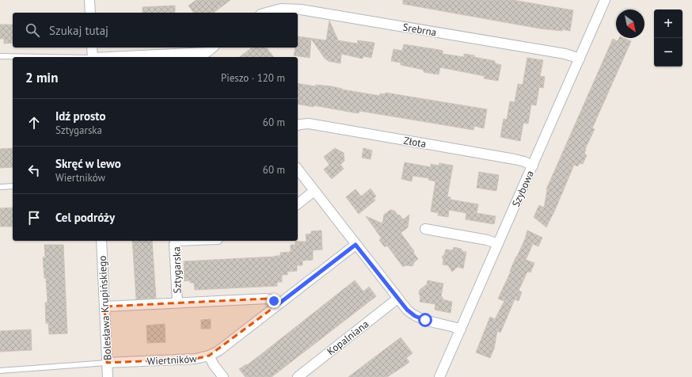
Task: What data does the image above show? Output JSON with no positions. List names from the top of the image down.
{
  "streets": {
    "street": [
      "Srebrna",
      "Złota",
      "Szybowa",
      "Sztygarska",
      "Bolesława Krupińskiego",
      "Kopalniana",
      "Wiertników"
    ]
  },
  "crossings": [
    ["Srebrna", "Szybowa"],
    ["Złota", "Szybowa"],
    ["Bolesława Krupińskiego", "Wiertników"]
  ],
  "north": "bottom right",
  "page": {
    "map_buttons": ["+", "−"],
    "search": "Szukaj tutaj",
    "heading": ["2 min", "Pieszo · 120 m"],
    "list": [
      ["Idź prosto", "Sztygarska", "60 m"],
      ["Skręć w lewo", "Wiertników", "60 m"],
      "Cel podróży"
    ]
  }
}
